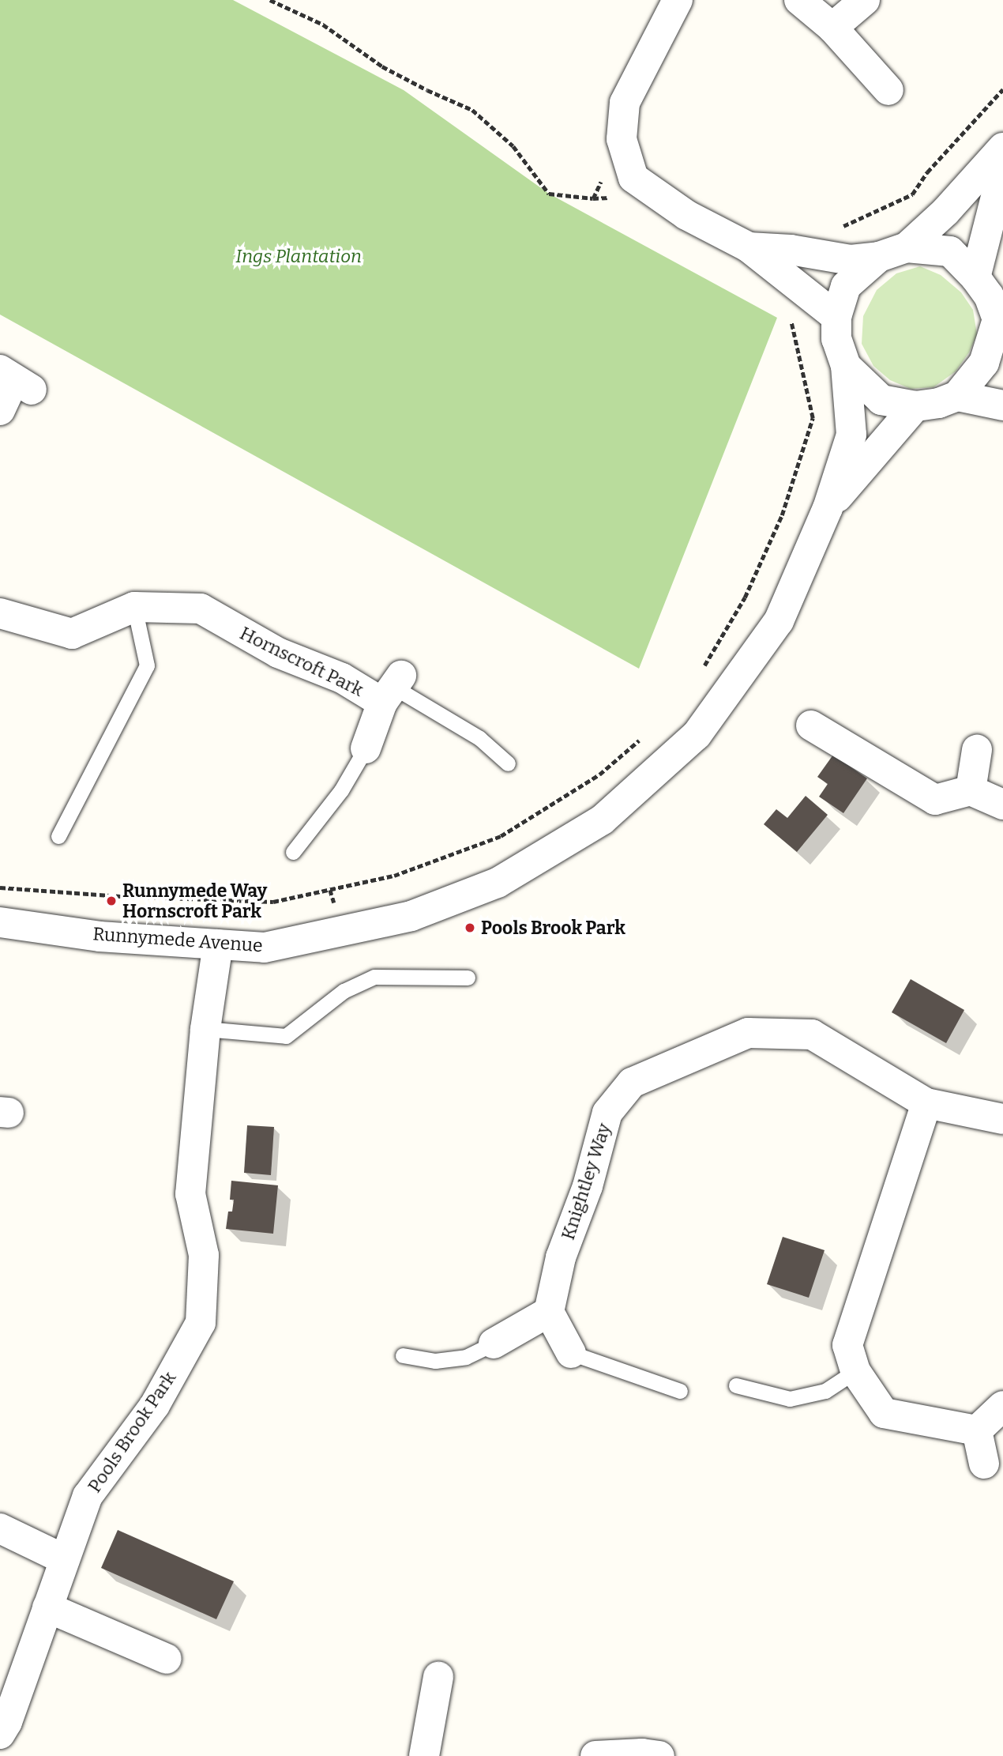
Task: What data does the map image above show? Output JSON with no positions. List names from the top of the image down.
{
  "streets": {
    "street": [
      "Hornscroft Park",
      "Runnymede Avenue",
      "Knightley Way",
      "Pools Brook Park"
    ]
  },
  "crossings": [
    ["Runnymede Avenue", "Pools Brook Park"]
  ],
  "parks": ["Ings Plantation"],
  "places": ["Runnymede Way Hornscroft Park", "Pools Brook Park"]
}
